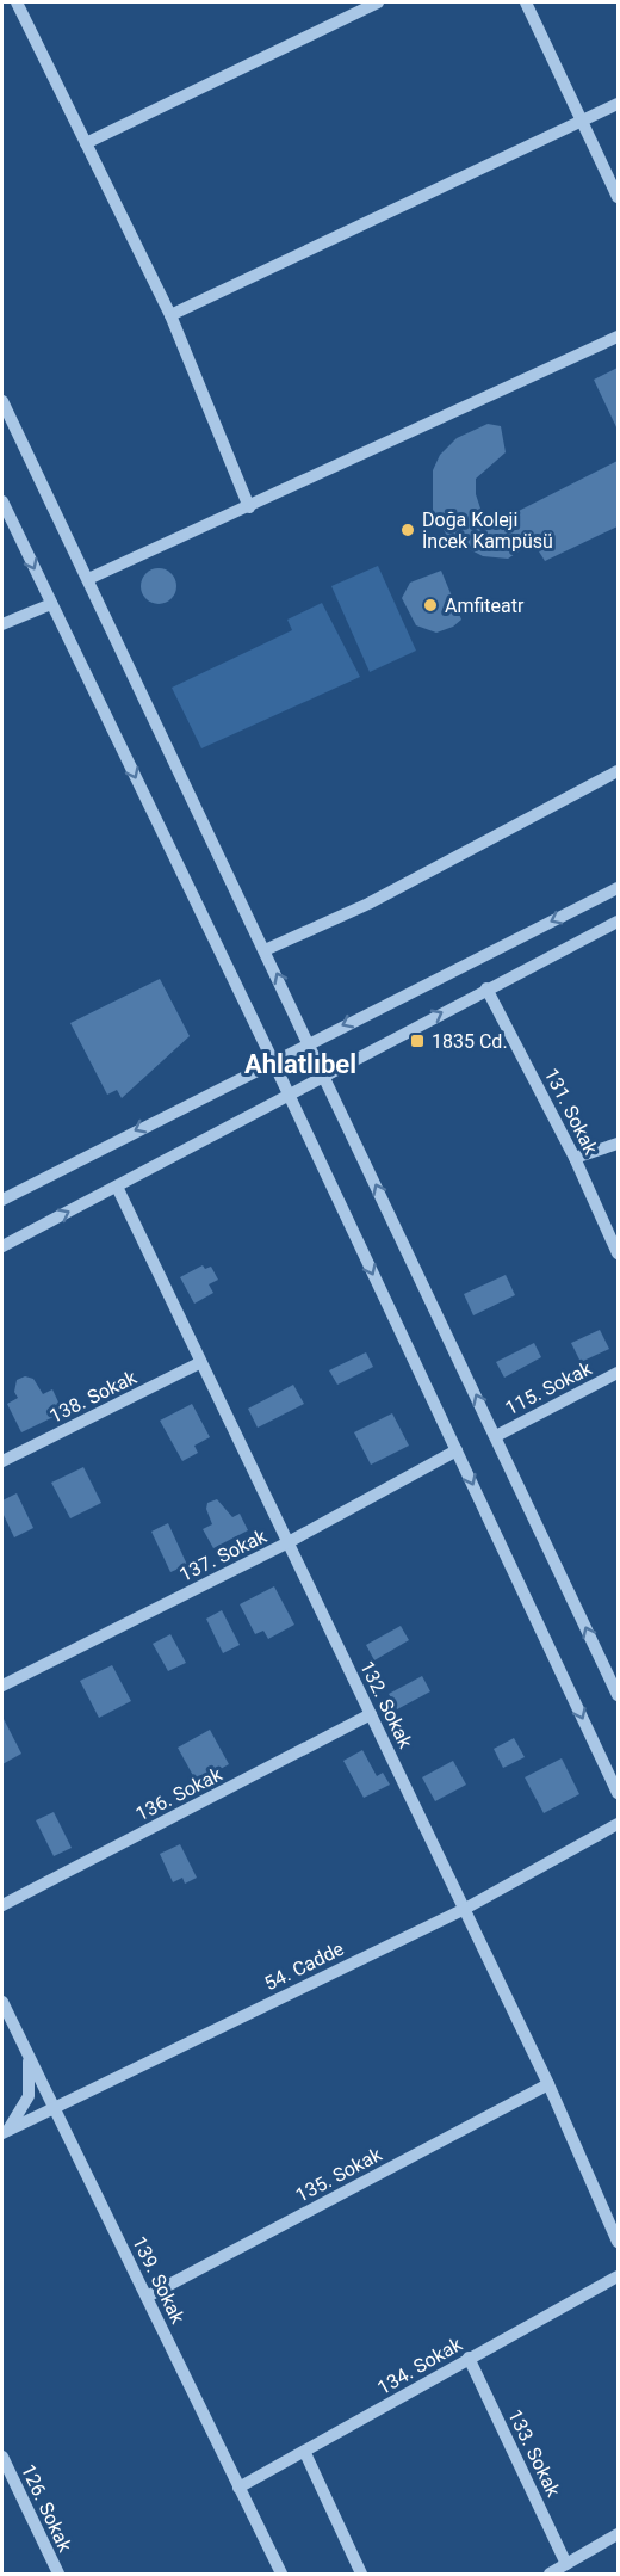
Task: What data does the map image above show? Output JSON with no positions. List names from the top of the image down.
{
  "streets": {
    "street": [
      "131. Sokak",
      "115. Sokak",
      "138. Sokak",
      "137. Sokak",
      "132. Sokak",
      "136. Sokak",
      "54. Cadde",
      "135. Sokak",
      "139. Sokak",
      "134. Sokak",
      "133. Sokak",
      "126. Sokak"
    ]
  },
  "crossings": [
    ["138. Sokak", "132. Sokak"],
    ["137. Sokak", "132. Sokak"],
    ["132. Sokak", "136. Sokak"],
    ["132. Sokak", "54. Cadde"],
    ["132. Sokak", "135. Sokak"],
    ["54. Cadde", "139. Sokak"],
    ["135. Sokak", "139. Sokak"],
    ["139. Sokak", "134. Sokak"],
    ["134. Sokak", "133. Sokak"]
  ],
  "districts": ["Ahlatlıbel"],
  "places": {
    "other": ["Doğa Koleji İncek Kampüsü", "Amfiteatr"],
    "transit": ["1835 Cd."]
  }
}
